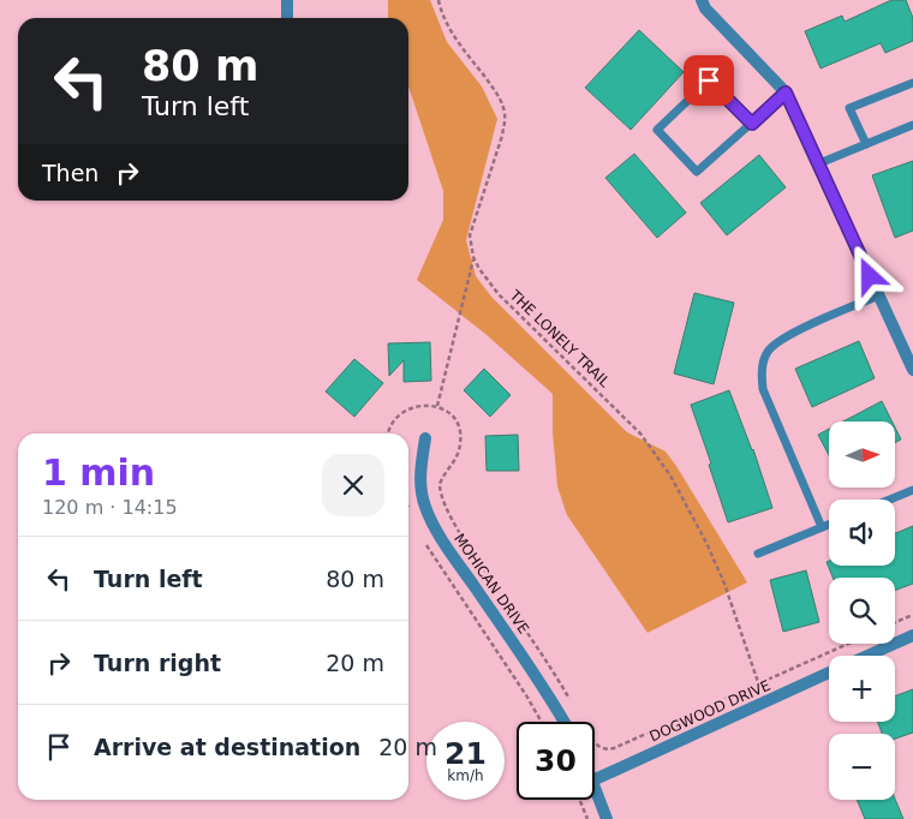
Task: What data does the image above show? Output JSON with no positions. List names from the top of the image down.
{
  "streets": {
    "street": ["MOHICAN DRIVE", "DOGWOOD DRIVE"],
    "path": ["THE LONELY TRAIL"]
  },
  "north": "right",
  "page": {
    "turn": ["80 m", "Turn left"],
    "then": "Then",
    "map_buttons": ["+", "−"],
    "heading": ["1 min", "120 m · 14:15"],
    "list": [
      {
        "name": "Turn left",
        "value": "80 m"
      },
      {
        "name": "Turn right",
        "value": "20 m"
      },
      {
        "name": "Arrive at destination",
        "value": "20 m"
      }
    ],
    "speed": "21 km/h",
    "limit": "30"
  }
}
